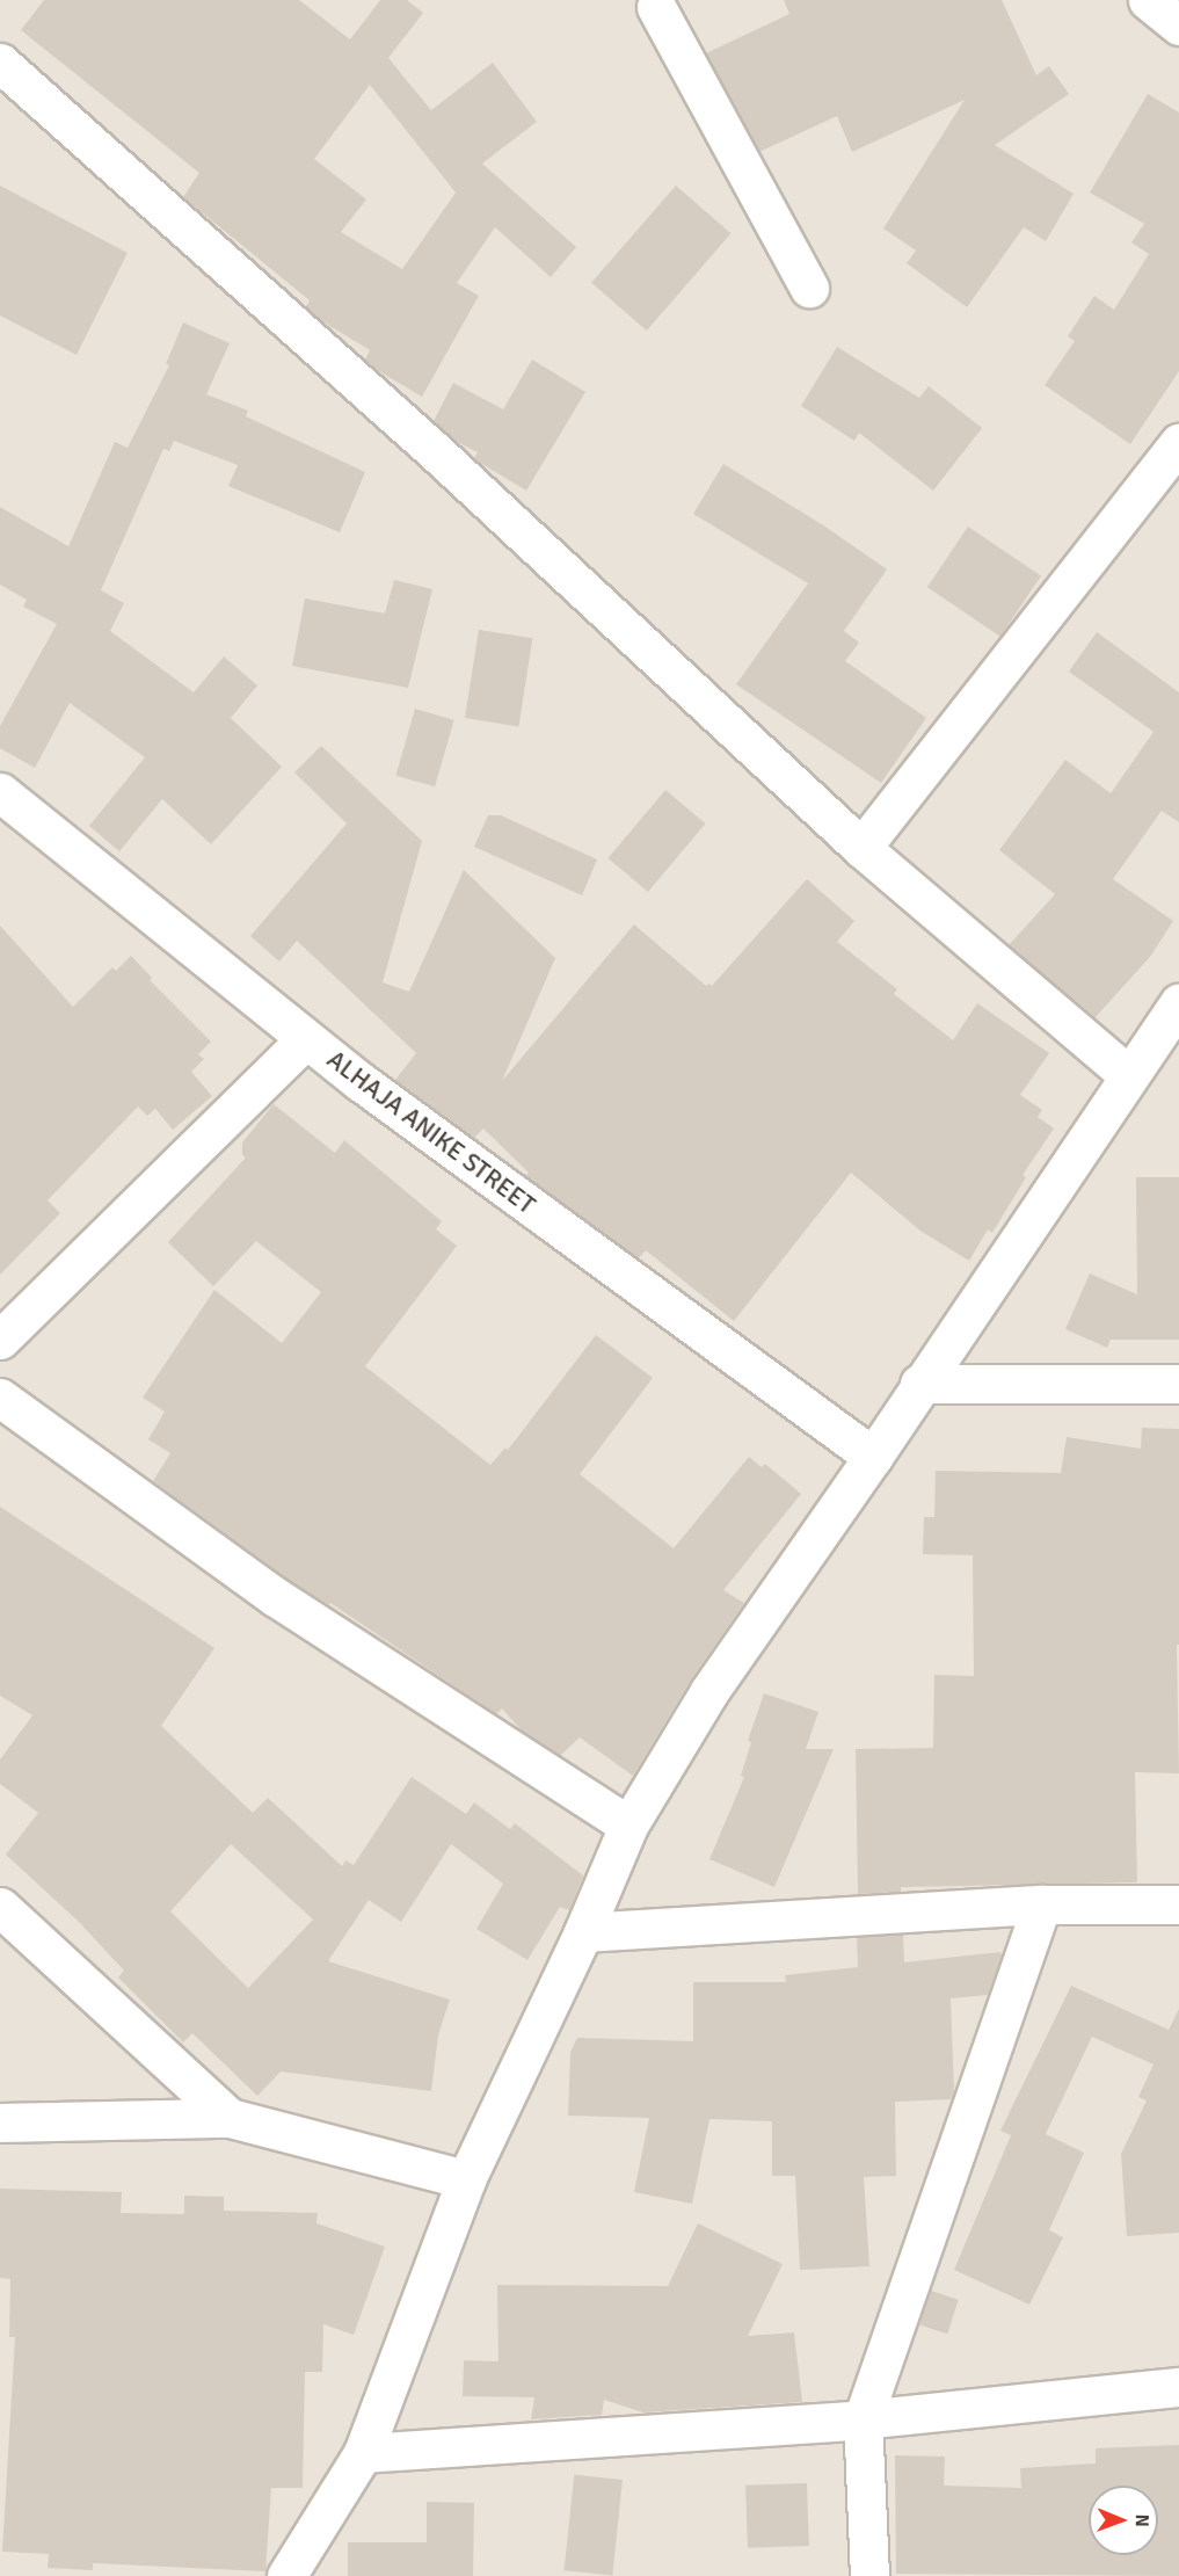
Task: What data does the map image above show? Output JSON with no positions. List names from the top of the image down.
{
  "streets": {
    "street": ["ALHAJA ANIKE STREET"]
  },
  "north": "right"
}
